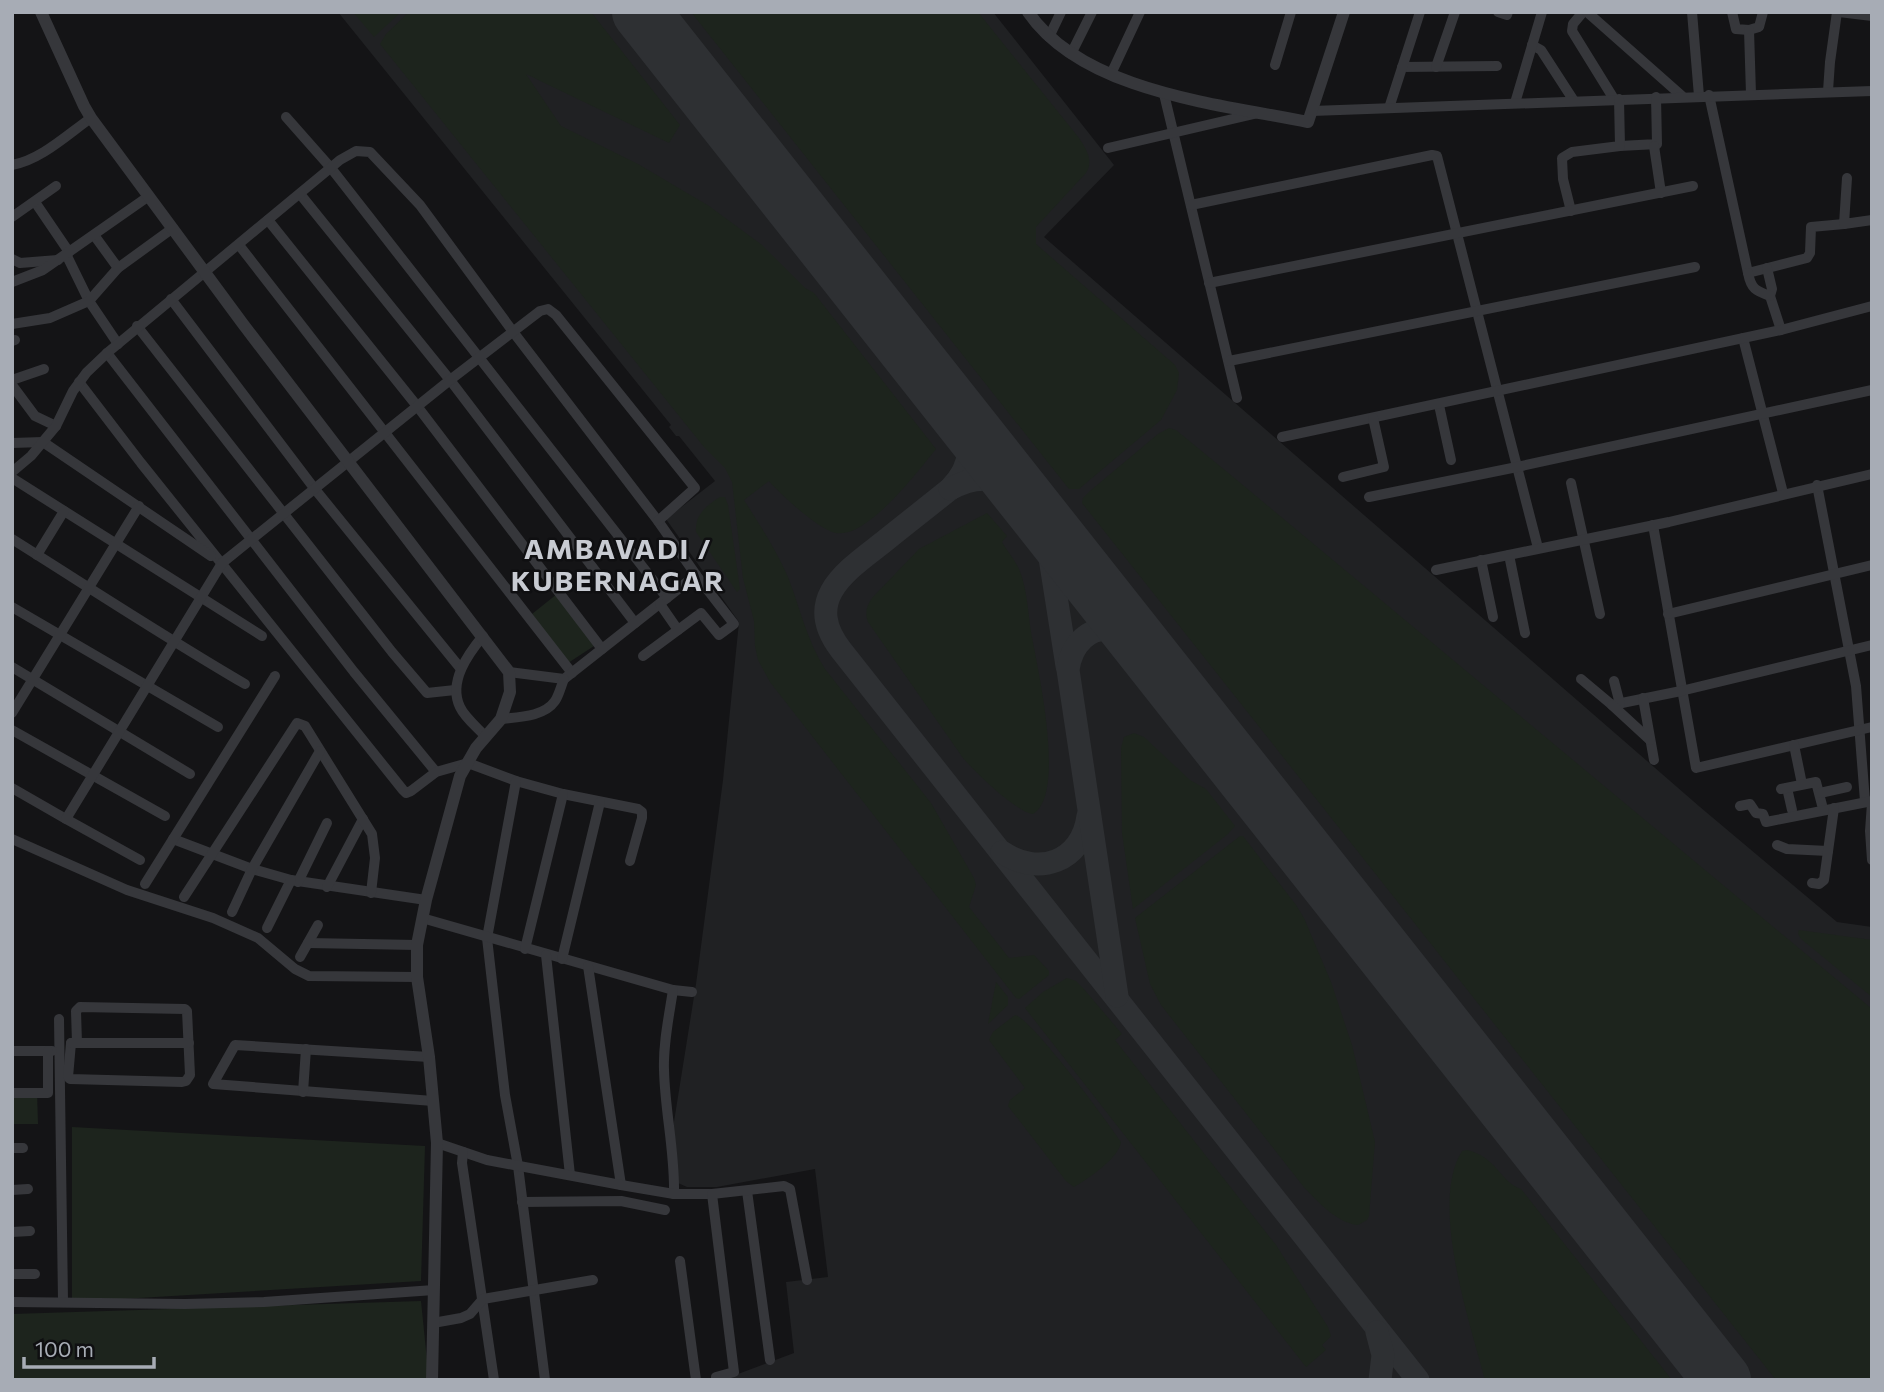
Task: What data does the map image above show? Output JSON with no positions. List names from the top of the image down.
{
  "districts": ["AMBAVADI / KUBERNAGAR"],
  "scale_bar": "100 m"
}
